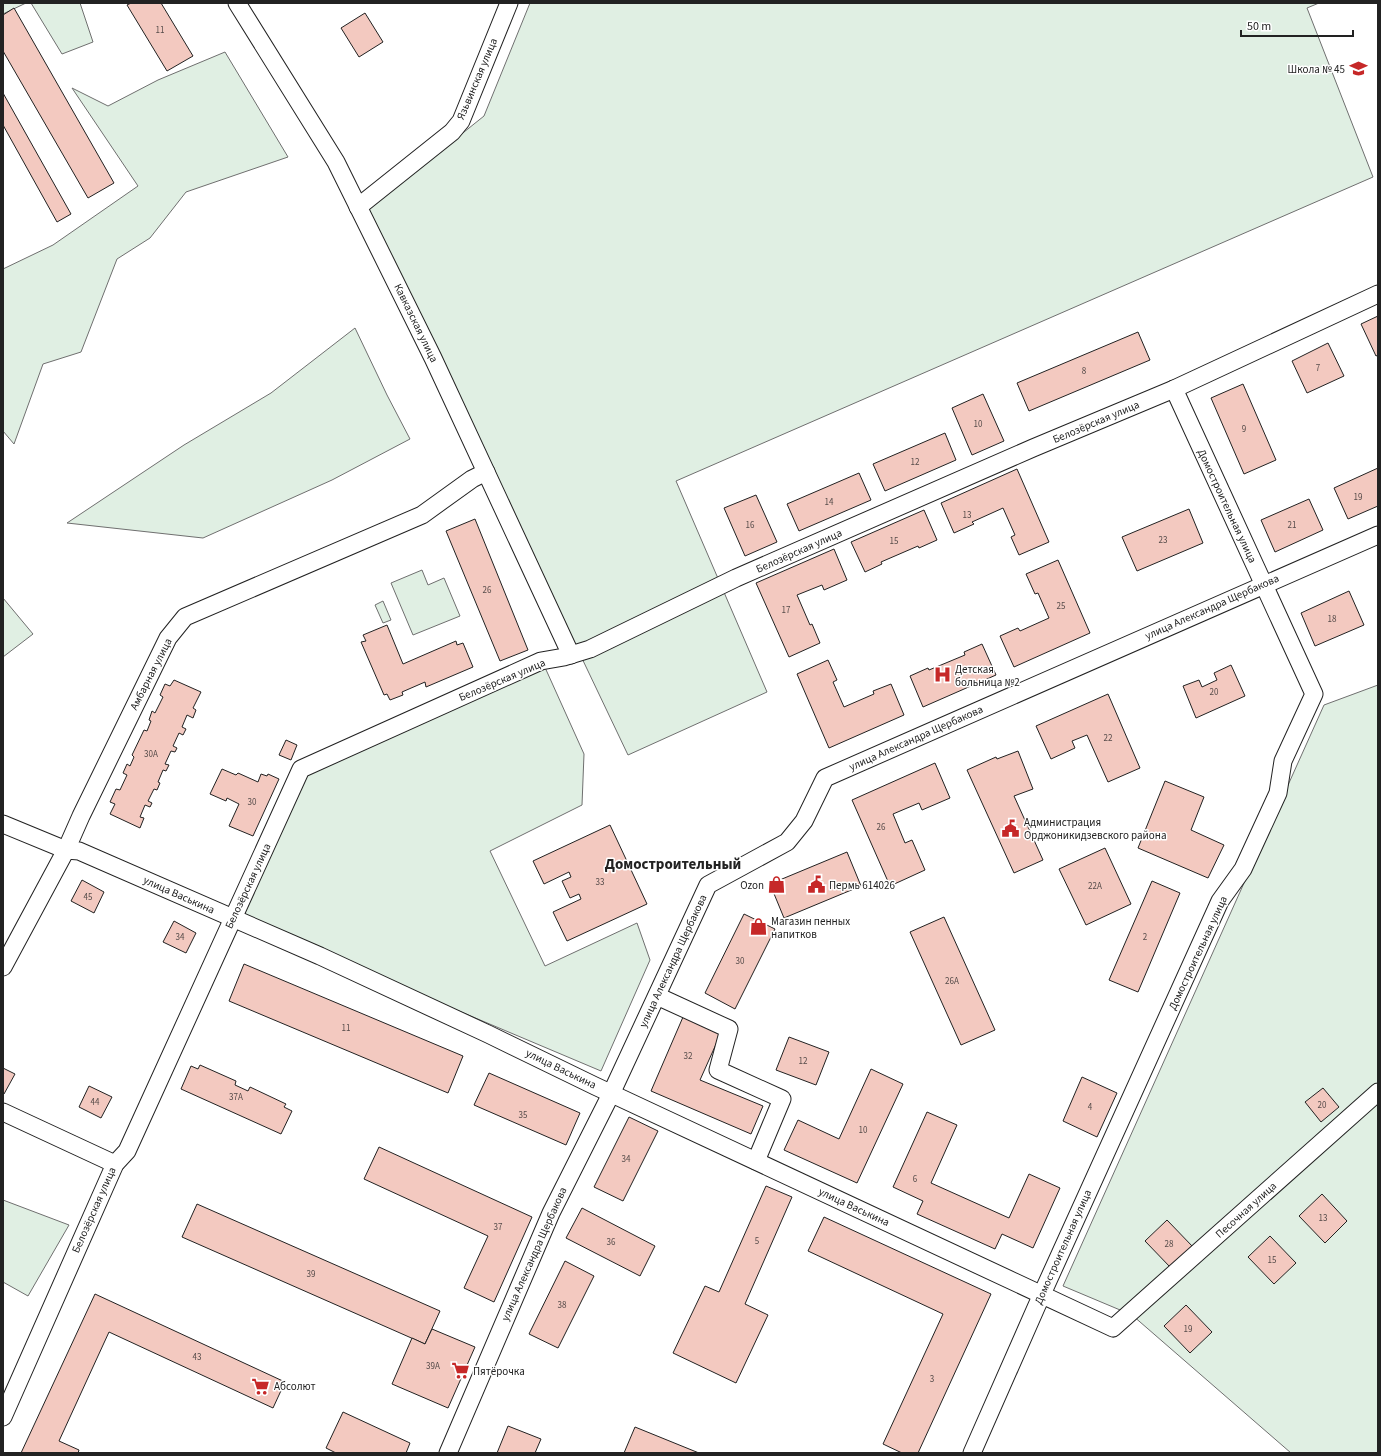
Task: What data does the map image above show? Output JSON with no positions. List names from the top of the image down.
{
  "streets": {
    "street": [
      "Язьвинская улица",
      "Кавказская улица",
      "Белозёрская улица",
      "Домостроительная улица",
      "улица Александра Щербакова",
      "Амбарная улица",
      "улица Васькина",
      "Песочная улица"
    ]
  },
  "crossings": [
    ["Язьвинская улица", "Кавказская улица"],
    ["Кавказская улица", "Белозёрская улица"],
    ["Кавказская улица", "Амбарная улица"],
    ["Белозёрская улица", "Домостроительная улица"],
    ["Белозёрская улица", "улица Васькина"],
    ["Домостроительная улица", "улица Александра Щербакова"],
    ["Домостроительная улица", "улица Васькина"],
    ["улица Александра Щербакова", "улица Васькина"],
    ["Амбарная улица", "улица Васькина"],
    ["улица Васькина", "Песочная улица"]
  ],
  "districts": ["Домостроительный"],
  "places": {
    "school or university": ["Школа № 45"],
    "hospital": ["Детская больница №2"],
    "public building": ["Администрация Орджоникидзевского района", "Пермь 614026"],
    "shop": ["Ozon", "Магазин пенных напитков"],
    "supermarket": ["Пятёрочка", "Абсолют"]
  },
  "house_numbers": [
    "11",
    "7",
    "8",
    "10",
    "9",
    "12",
    "19",
    "14",
    "13",
    "16",
    "21",
    "23",
    "15",
    "26",
    "25",
    "17",
    "18",
    "20",
    "22",
    "30А",
    "30",
    "26",
    "33",
    "22А",
    "45",
    "34",
    "2",
    "30",
    "26А",
    "11",
    "32",
    "12",
    "37А",
    "44",
    "20",
    "4",
    "35",
    "10",
    "34",
    "6",
    "13",
    "37",
    "5",
    "36",
    "28",
    "15",
    "39",
    "38",
    "19",
    "43",
    "39А",
    "3"
  ],
  "scale_bar": "50 m"
}
